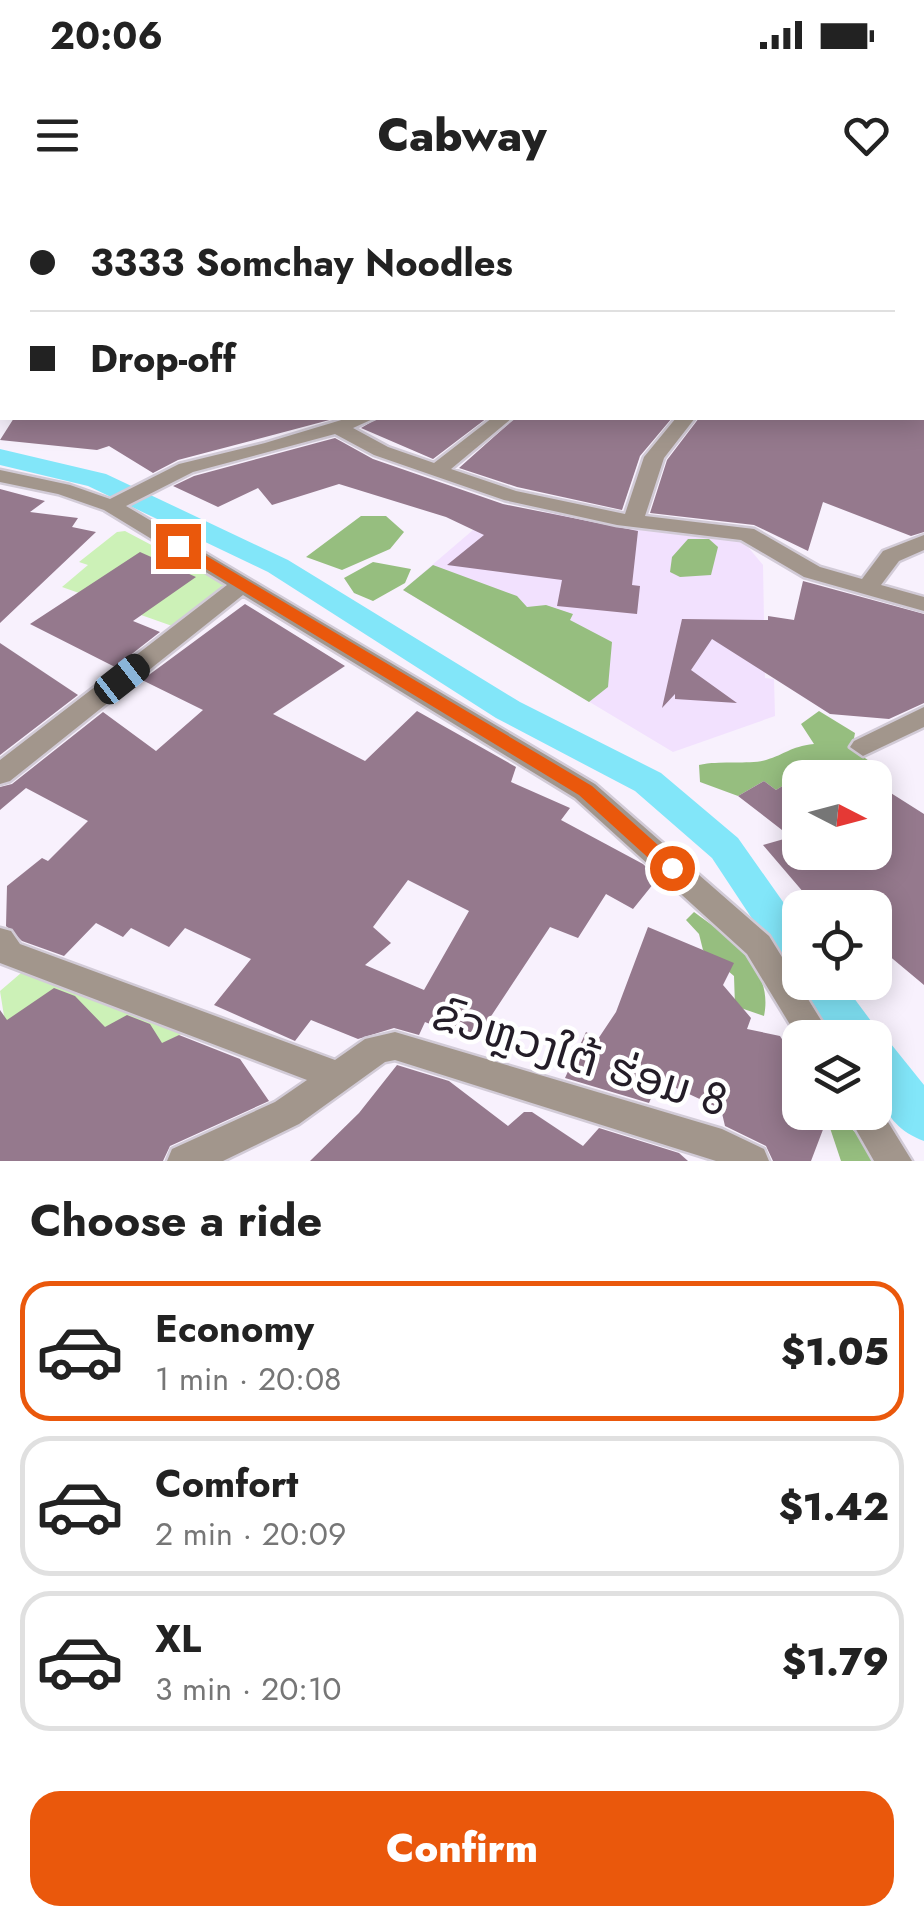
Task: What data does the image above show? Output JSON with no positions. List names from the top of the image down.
{
  "streets": {
    "street": ["ຂົວຫຼວງໃຕ້ ຮ່ອມ 8"]
  },
  "north": "right",
  "page": {
    "status": "20:06",
    "header": "Cabway",
    "banner": ["3333 Somchay Noodles", "Drop-off"],
    "heading": "Choose a ride",
    "list": [
      {
        "name": "Economy",
        "note": "1 min · 20:08",
        "value": "$1.05"
      },
      {
        "name": "Comfort",
        "note": "2 min · 20:09",
        "value": "$1.42"
      },
      {
        "name": "XL",
        "note": "3 min · 20:10",
        "value": "$1.79"
      }
    ],
    "buttons": "Confirm"
  }
}
